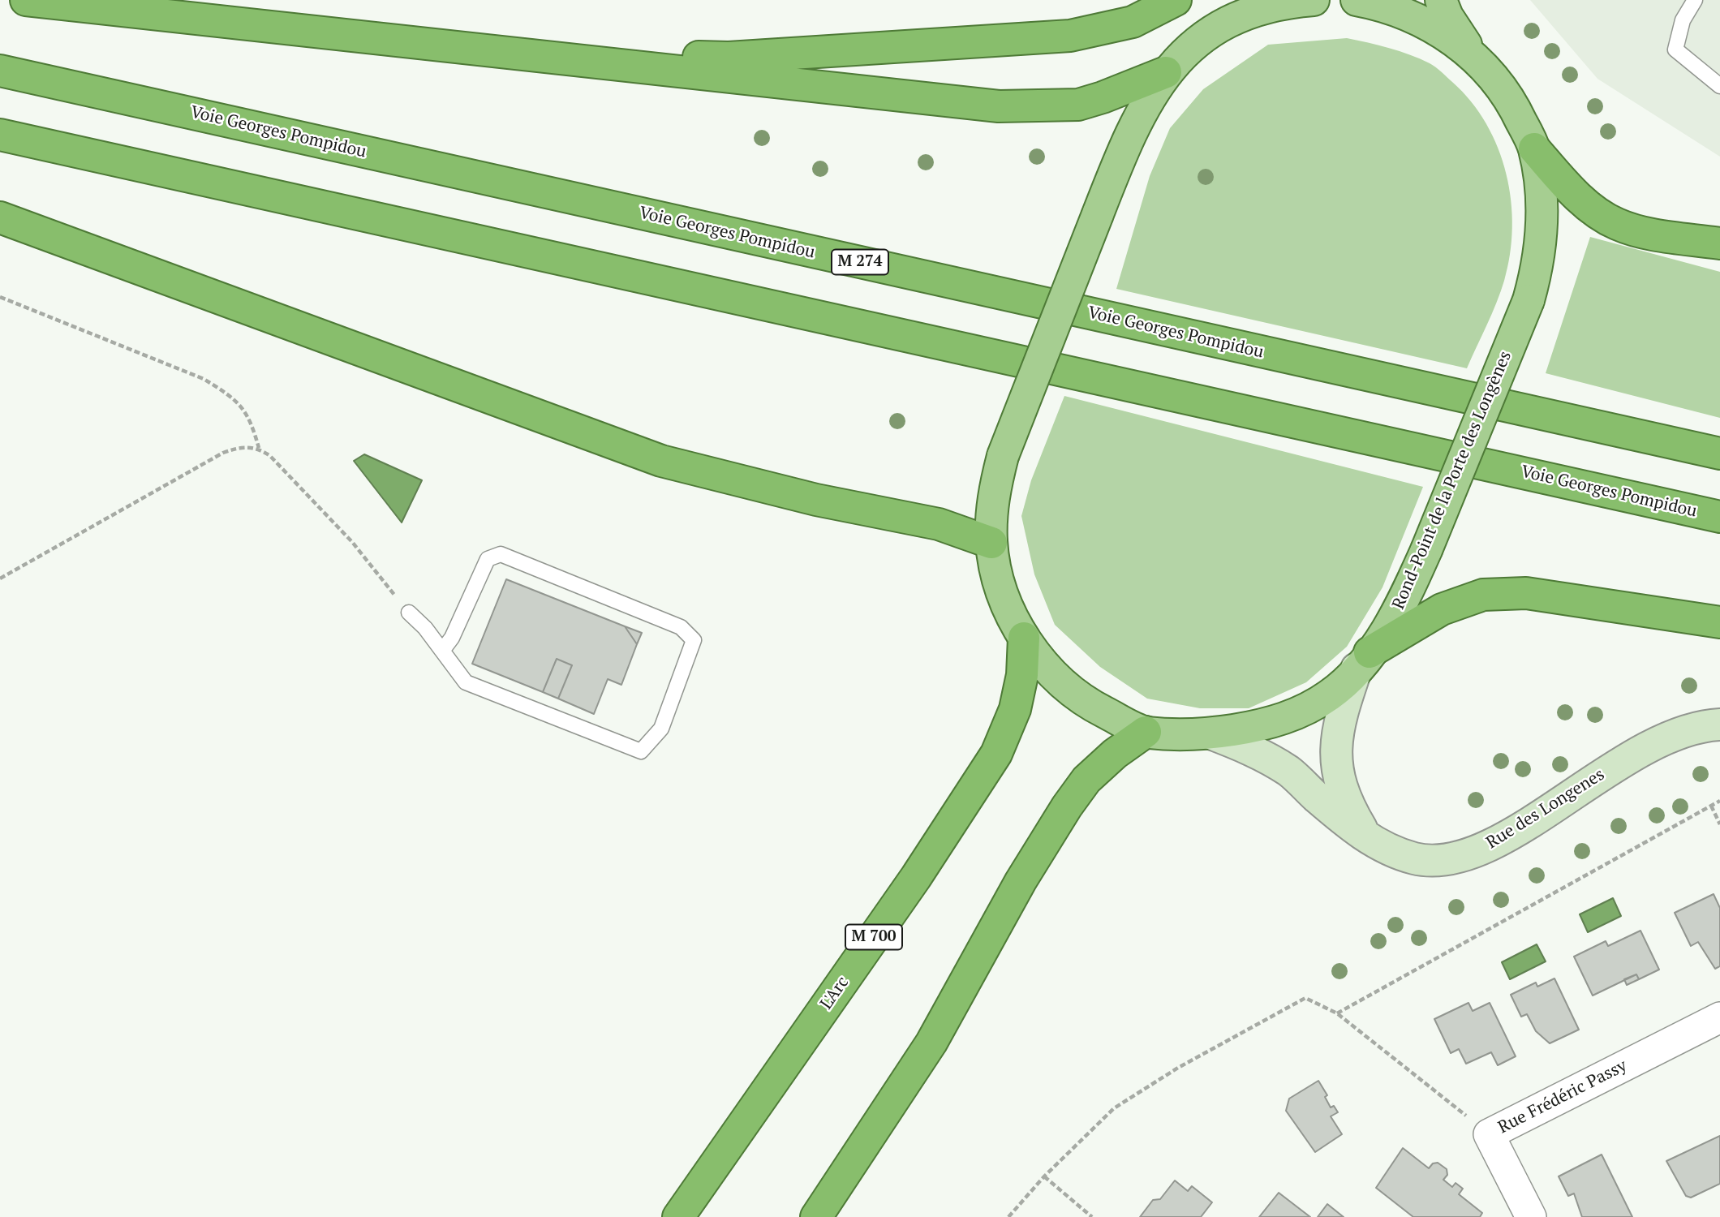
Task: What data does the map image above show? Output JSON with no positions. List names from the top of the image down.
{
  "streets": {
    "highway": [
      "Voie Georges Pompidou",
      "M 274",
      "M 700",
      "L'Arc"
    ],
    "main road": ["Rond-Point de la Porte des Longènes", "Rue des Longenes"],
    "street": ["Rue Frédéric Passy"]
  },
  "crossings": [
    ["Rond-Point de la Porte des Longènes", "Rue des Longenes"],
    ["Rond-Point de la Porte des Longènes", "L'Arc"]
  ]
}
